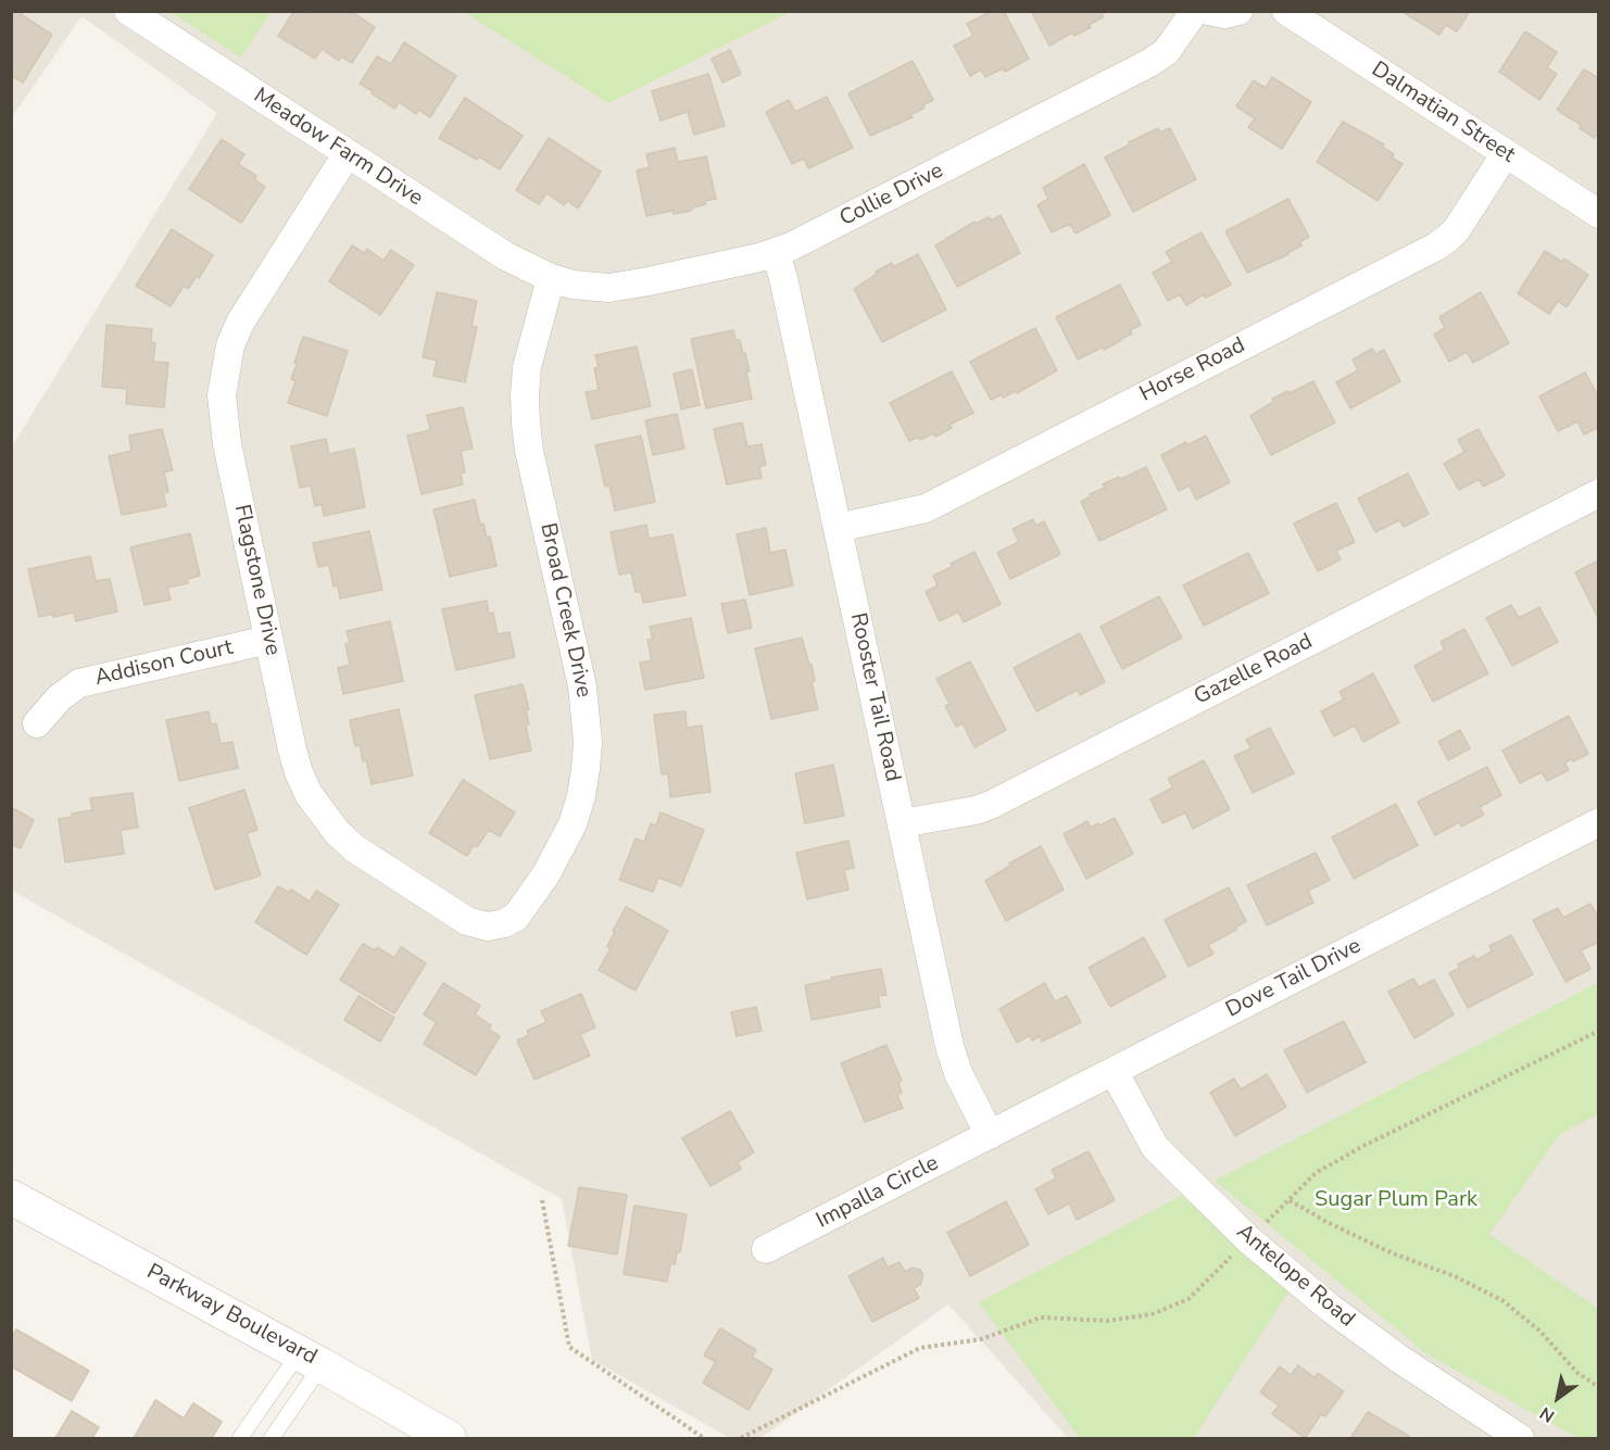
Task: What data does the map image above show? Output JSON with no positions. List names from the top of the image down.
{
  "streets": {
    "street": [
      "Dalmatian Street",
      "Meadow Farm Drive",
      "Collie Drive",
      "Horse Road",
      "Flagstone Drive",
      "Broad Creek Drive",
      "Addison Court",
      "Gazelle Road",
      "Rooster Tail Road",
      "Dove Tail Drive",
      "Impalla Circle",
      "Antelope Road",
      "Parkway Boulevard"
    ]
  },
  "crossings": [
    ["Dalmatian Street", "Horse Road"],
    ["Meadow Farm Drive", "Collie Drive"],
    ["Meadow Farm Drive", "Flagstone Drive"],
    ["Meadow Farm Drive", "Broad Creek Drive"],
    ["Collie Drive", "Broad Creek Drive"],
    ["Collie Drive", "Rooster Tail Road"],
    ["Horse Road", "Rooster Tail Road"],
    ["Flagstone Drive", "Broad Creek Drive"],
    ["Flagstone Drive", "Addison Court"],
    ["Gazelle Road", "Rooster Tail Road"],
    ["Rooster Tail Road", "Dove Tail Drive"],
    ["Rooster Tail Road", "Impalla Circle"],
    ["Dove Tail Drive", "Impalla Circle"],
    ["Dove Tail Drive", "Antelope Road"]
  ],
  "parks": ["Sugar Plum Park"],
  "north": "bottom left"
}
